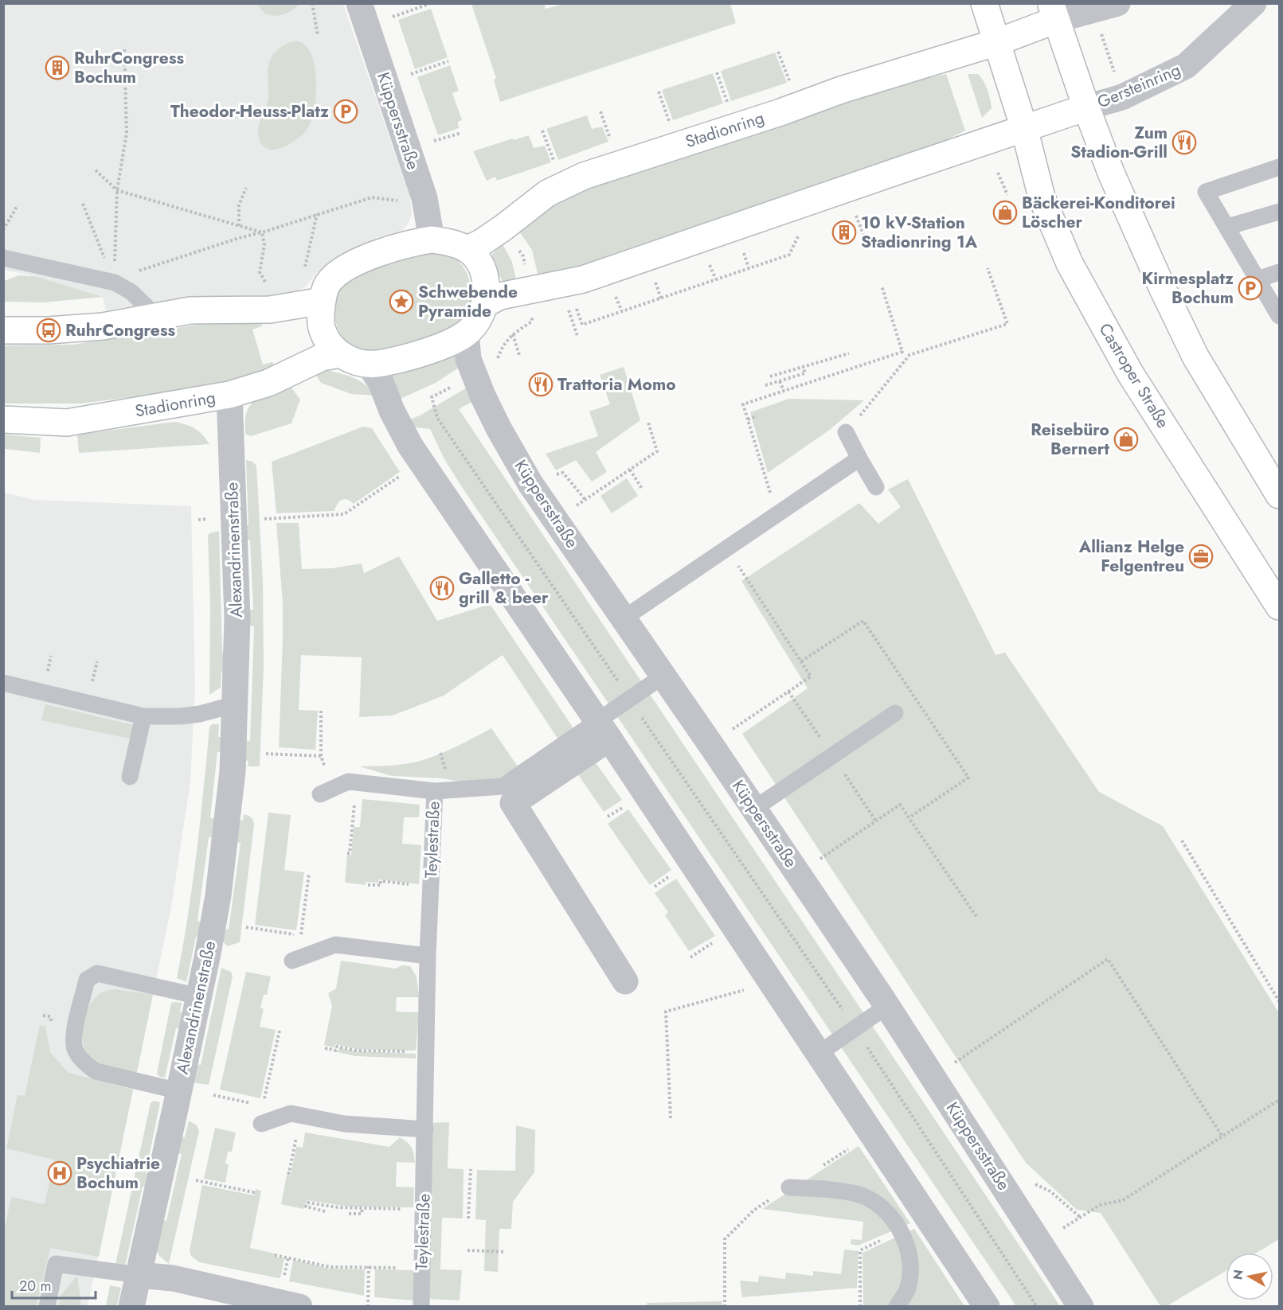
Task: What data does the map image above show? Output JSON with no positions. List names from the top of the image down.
{
  "streets": {
    "main road": ["Stadionring", "Castroper Straße"],
    "street": ["Gersteinring", "Küppersstraße", "Alexandrinenstraße"],
    "lane": ["Teylestraße"]
  },
  "crossings": [
    ["Küppersstraße", "Stadionring"],
    ["Küppersstraße", "Teylestraße"],
    ["Stadionring", "Castroper Straße"],
    ["Stadionring", "Alexandrinenstraße"]
  ],
  "places": {
    "building": ["RuhrCongress Bochum", "10 kV-Station Stadionring 1A"],
    "parking": ["Theodor-Heuss-Platz", "Kirmesplatz Bochum"],
    "restaurant": ["Zum Stadion-Grill", "Trattoria Momo", "Galletto - grill & beer"],
    "shop": ["Bäckerei-Konditorei Löscher", "Reisebüro Bernert"],
    "place": ["Schwebende Pyramide"],
    "bus stop": ["RuhrCongress"],
    "office": ["Allianz Helge Felgentreu"],
    "hospital": ["Psychiatrie Bochum"]
  },
  "scale_bar": "20 m",
  "north": "left"
}
